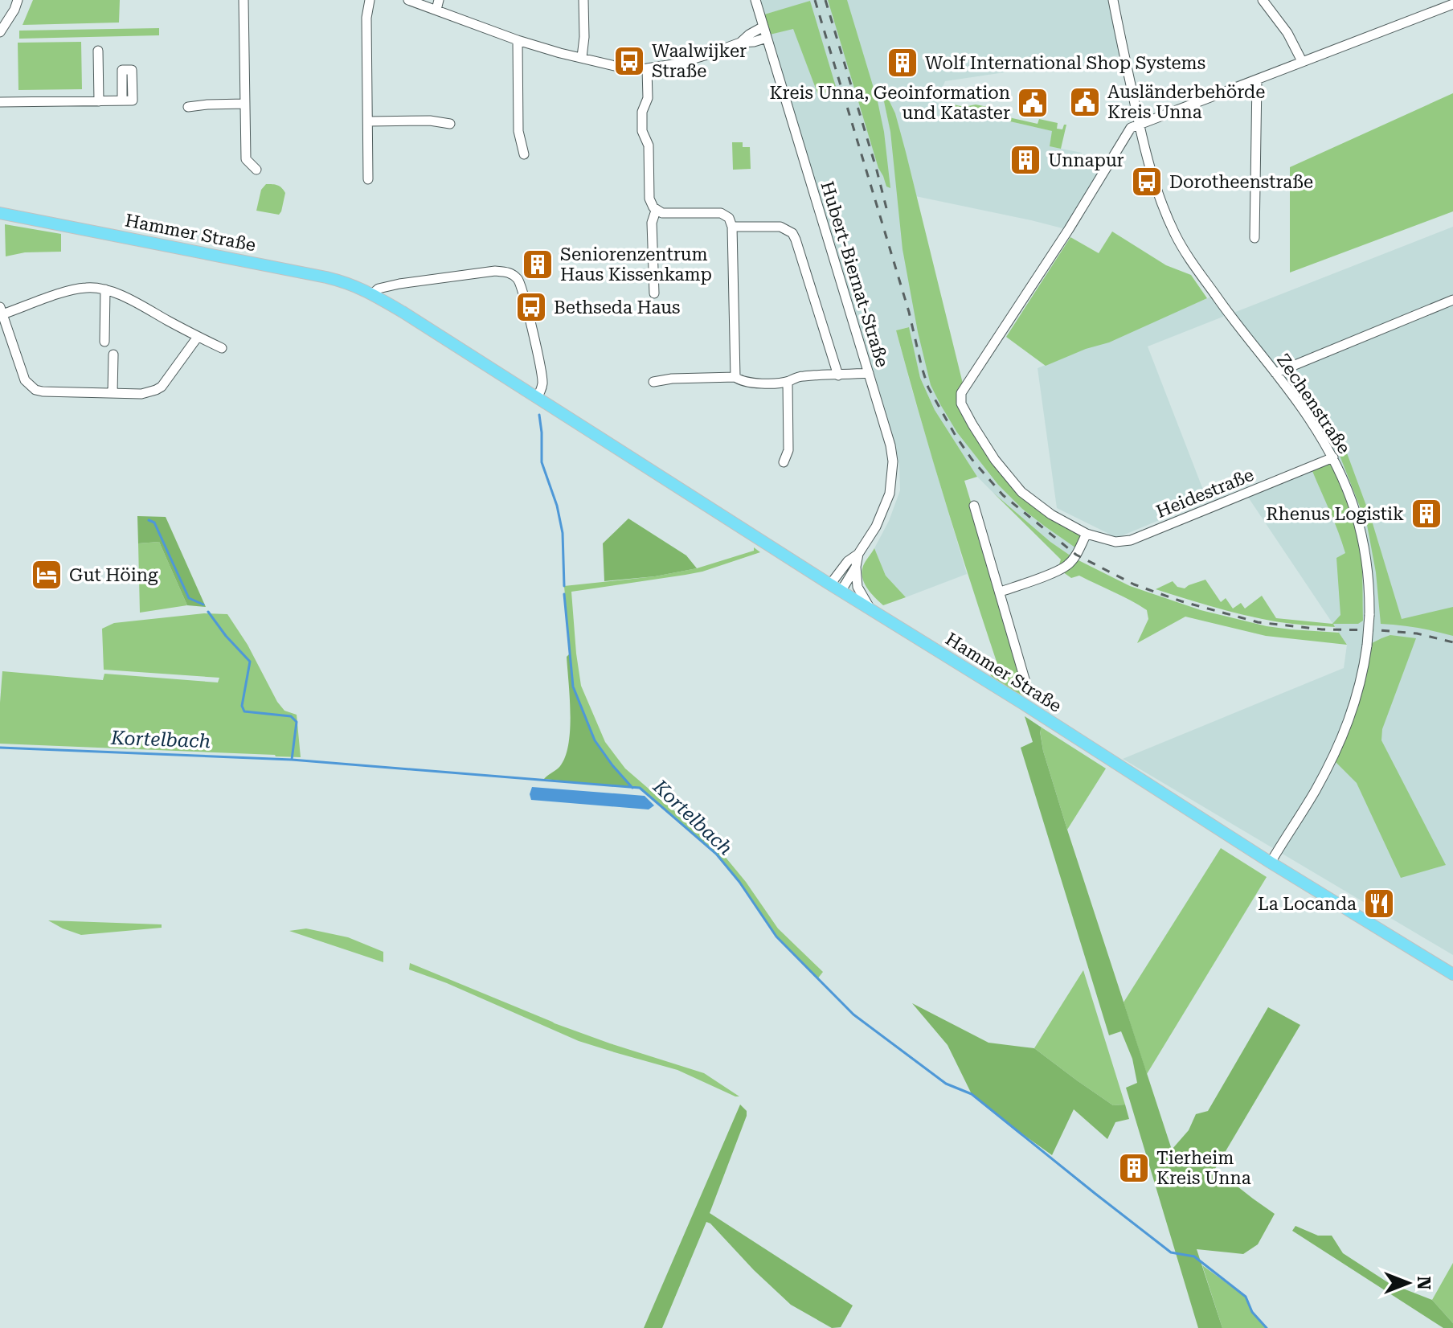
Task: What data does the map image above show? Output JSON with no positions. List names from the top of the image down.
{
  "streets": {
    "main road": ["Hammer Straße"],
    "street": ["Hubert-Biernat-Straße", "Zechenstraße", "Heidestraße"]
  },
  "crossings": [
    ["Hammer Straße", "Hubert-Biernat-Straße"],
    ["Hammer Straße", "Zechenstraße"],
    ["Zechenstraße", "Heidestraße"]
  ],
  "water": ["Kortelbach"],
  "places": {
    "bus stop": ["Waalwijker Straße", "Dorotheenstraße", "Bethseda Haus"],
    "building": [
      "Wolf International Shop Systems",
      "Unnapur",
      "Seniorenzentrum Haus Kissenkamp",
      "Rhenus Logistik",
      "Tierheim Kreis Unna"
    ],
    "public building": ["Ausländerbehörde Kreis Unna", "Kreis Unna, Geoinformation und Kataster"],
    "hotel": ["Gut Höing"],
    "restaurant": ["La Locanda"]
  },
  "north": "right"
}
